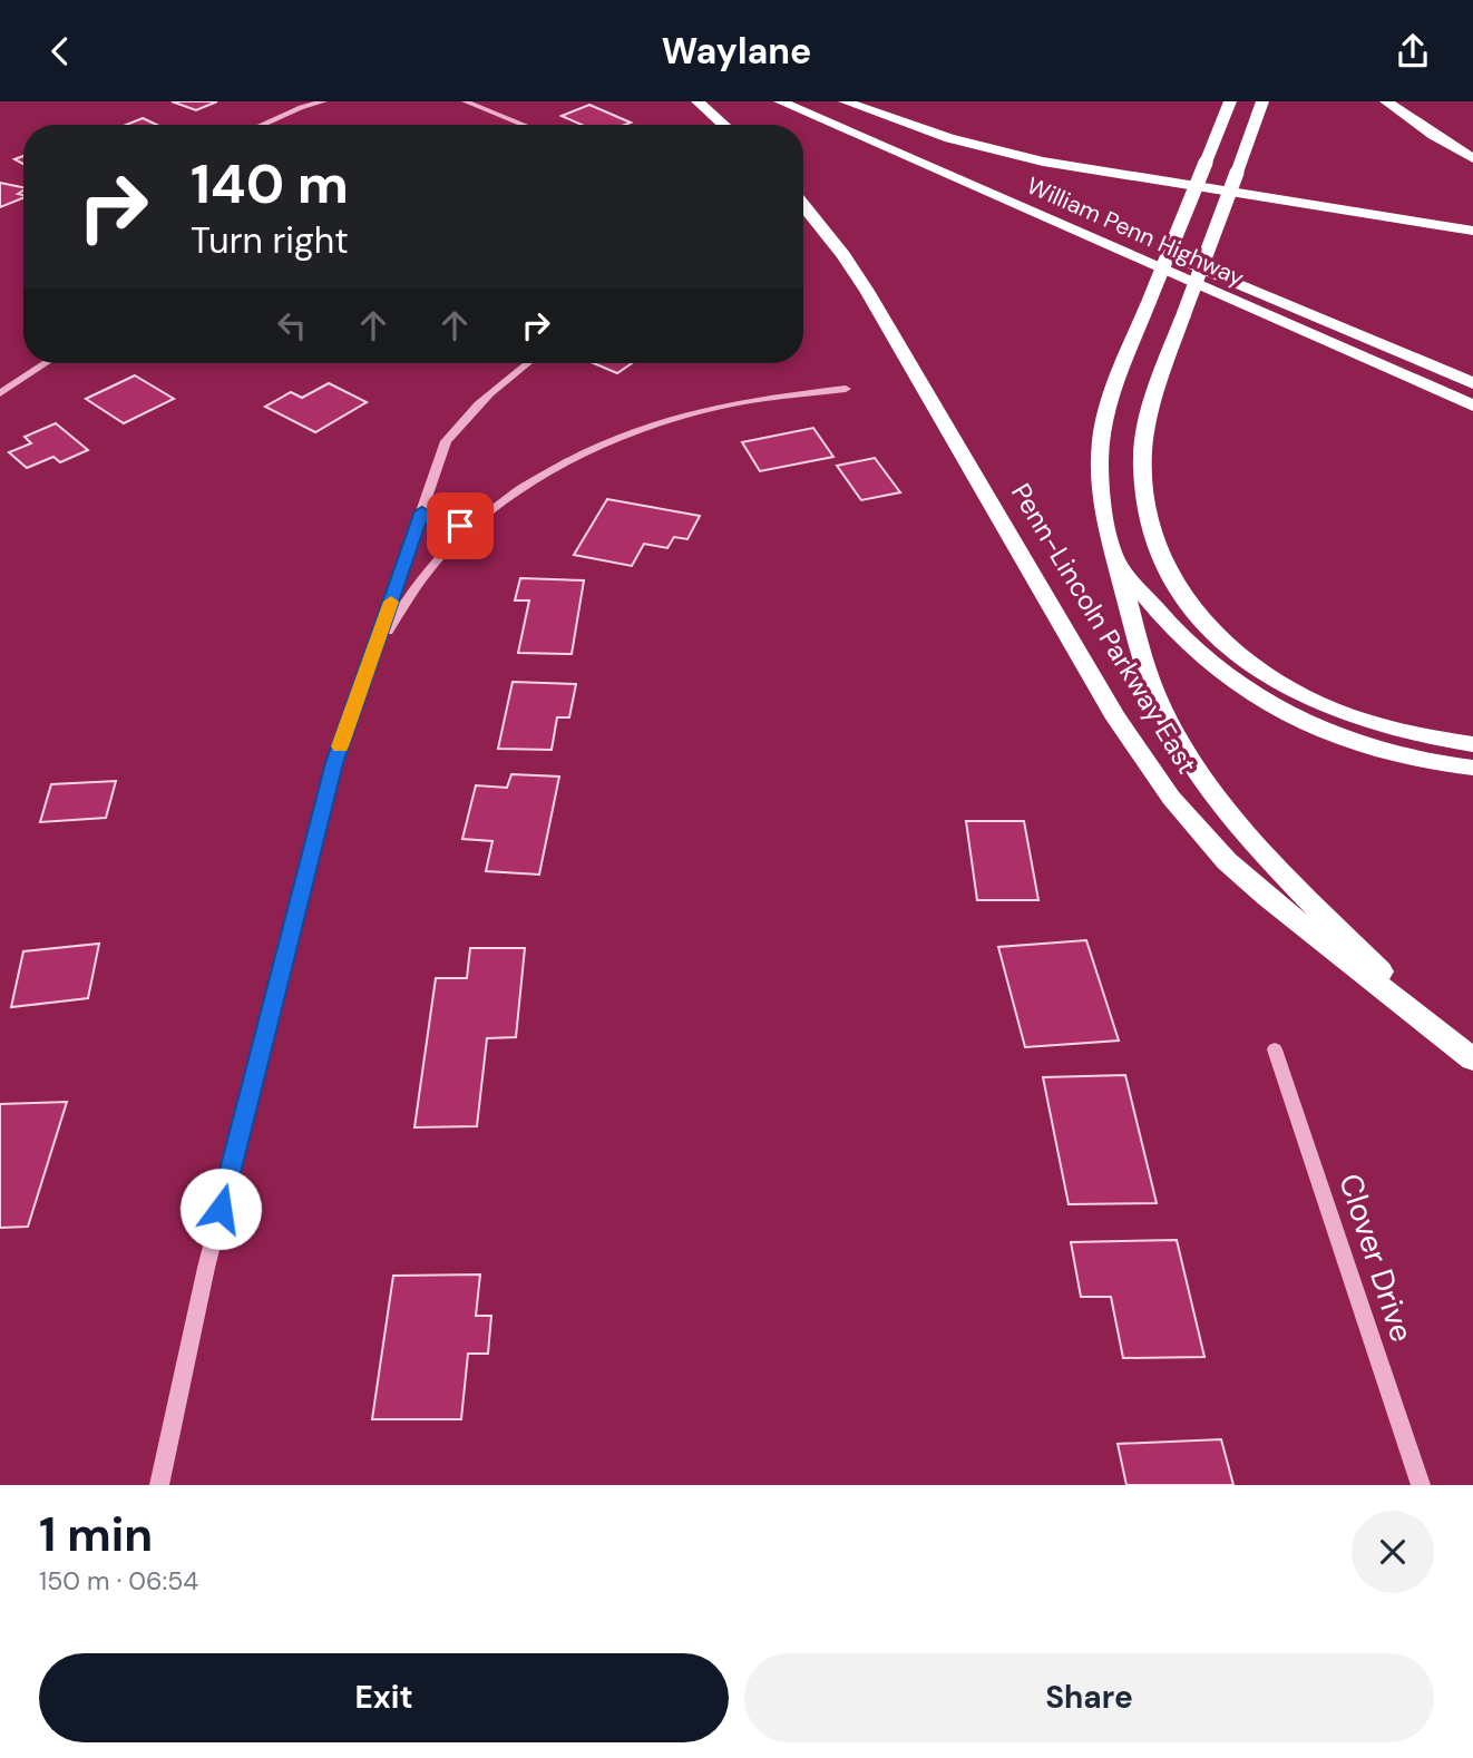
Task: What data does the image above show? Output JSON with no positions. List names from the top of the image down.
{
  "streets": {
    "highway": ["William Penn Highway", "Penn-Lincoln Parkway East"],
    "street": ["Clover Drive"]
  },
  "page": {
    "header": "Waylane",
    "turn": ["140 m", "Turn right"],
    "heading": ["1 min", "150 m · 06:54"],
    "buttons": ["Exit", "Share"]
  }
}
